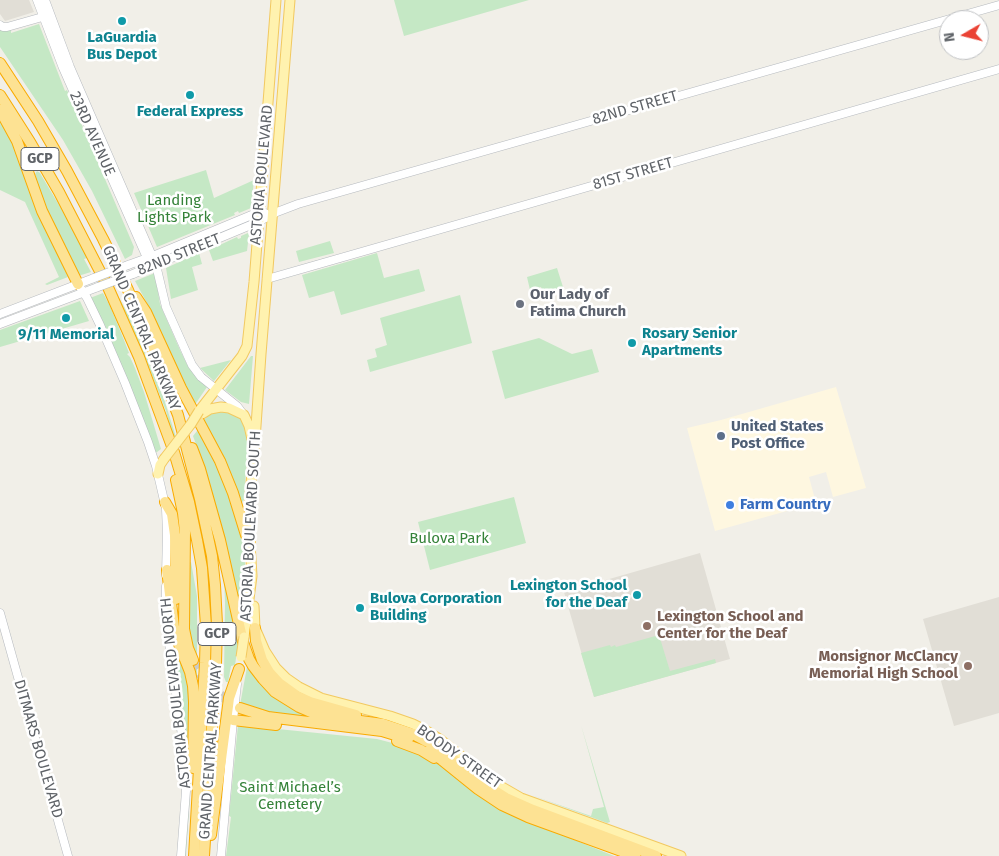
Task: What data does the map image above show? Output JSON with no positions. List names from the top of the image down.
{
  "streets": {
    "highway": ["GCP", "GRAND CENTRAL PARKWAY"],
    "main road": ["ASTORIA BOULEVARD", "ASTORIA BOULEVARD SOUTH", "BOODY STREET"],
    "street": [
      "82ND STREET",
      "23RD AVENUE",
      "81ST STREET",
      "ASTORIA BOULEVARD NORTH",
      "DITMARS BOULEVARD"
    ]
  },
  "crossings": [
    ["82ND STREET", "23RD AVENUE"],
    ["82ND STREET", "ASTORIA BOULEVARD"],
    ["82ND STREET", "GRAND CENTRAL PARKWAY"],
    ["23RD AVENUE", "GRAND CENTRAL PARKWAY"],
    ["81ST STREET", "ASTORIA BOULEVARD"],
    ["ASTORIA BOULEVARD", "GRAND CENTRAL PARKWAY"],
    ["ASTORIA BOULEVARD", "ASTORIA BOULEVARD SOUTH"],
    ["ASTORIA BOULEVARD SOUTH", "BOODY STREET"]
  ],
  "parks": ["Landing Lights Park", "Bulova Park", "Saint Michael’s Cemetery"],
  "places": [
    "LaGuardia Bus Depot",
    "Federal Express",
    "Our Lady of Fatima Church",
    "9/11 Memorial",
    "Rosary Senior Apartments",
    "United States Post Office",
    "Farm Country",
    "Lexington School for the Deaf",
    "Bulova Corporation Building",
    "Lexington School and Center for the Deaf",
    "Monsignor McClancy Memorial High School"
  ],
  "north": "left"
}
